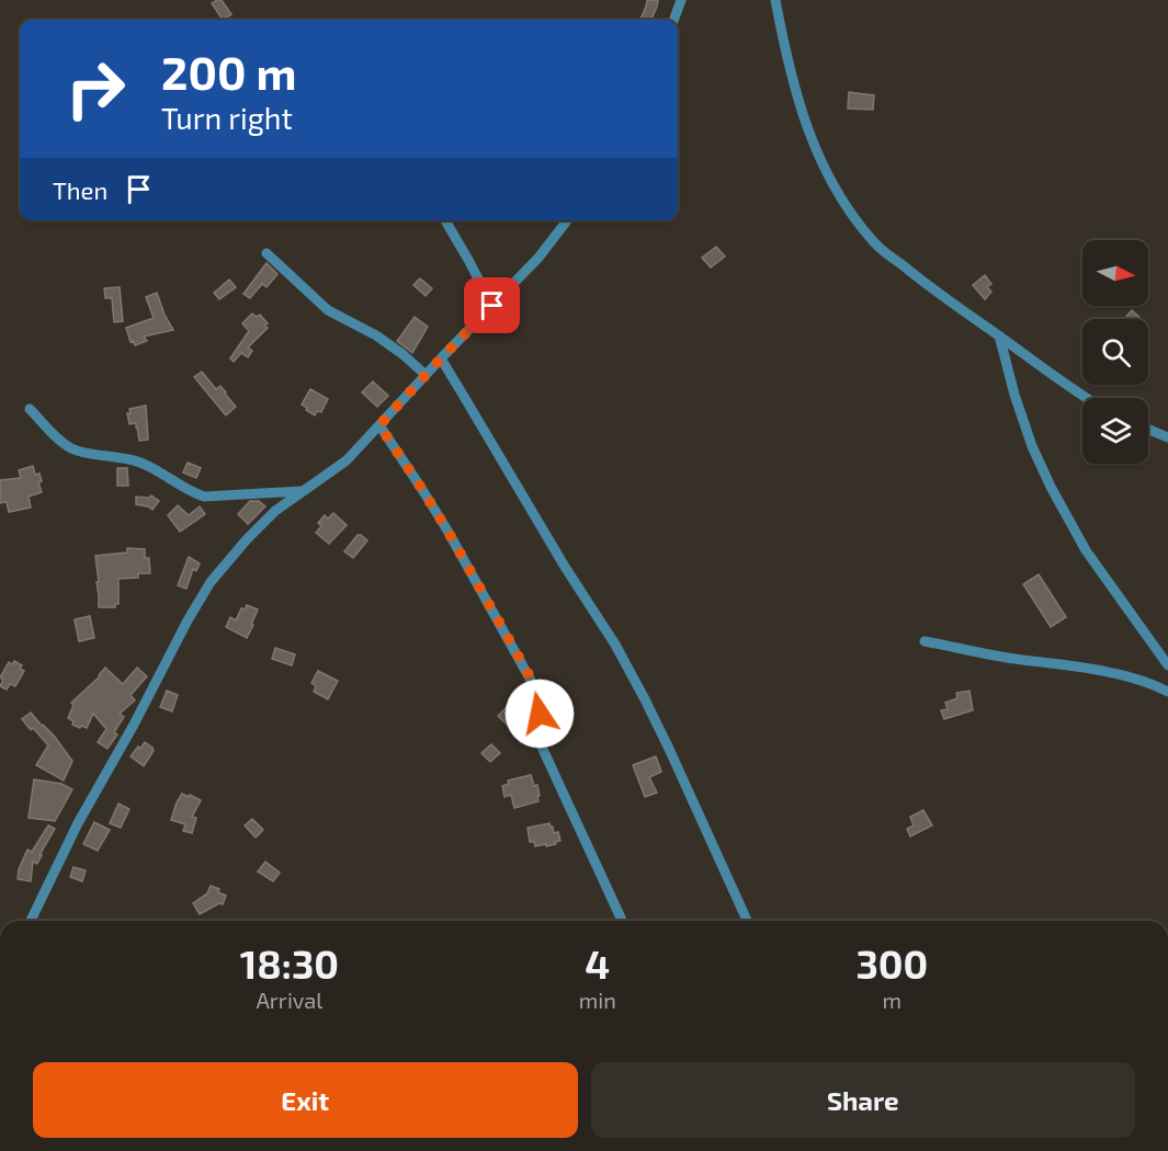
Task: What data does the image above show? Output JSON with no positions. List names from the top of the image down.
{
  "north": "right",
  "page": {
    "turn": ["200 m", "Turn right"],
    "then": "Then",
    "eta": [
      "18:30",
      "Arrival",
      "4",
      "min",
      "300",
      "m"
    ],
    "buttons": ["Exit", "Share"]
  }
}
